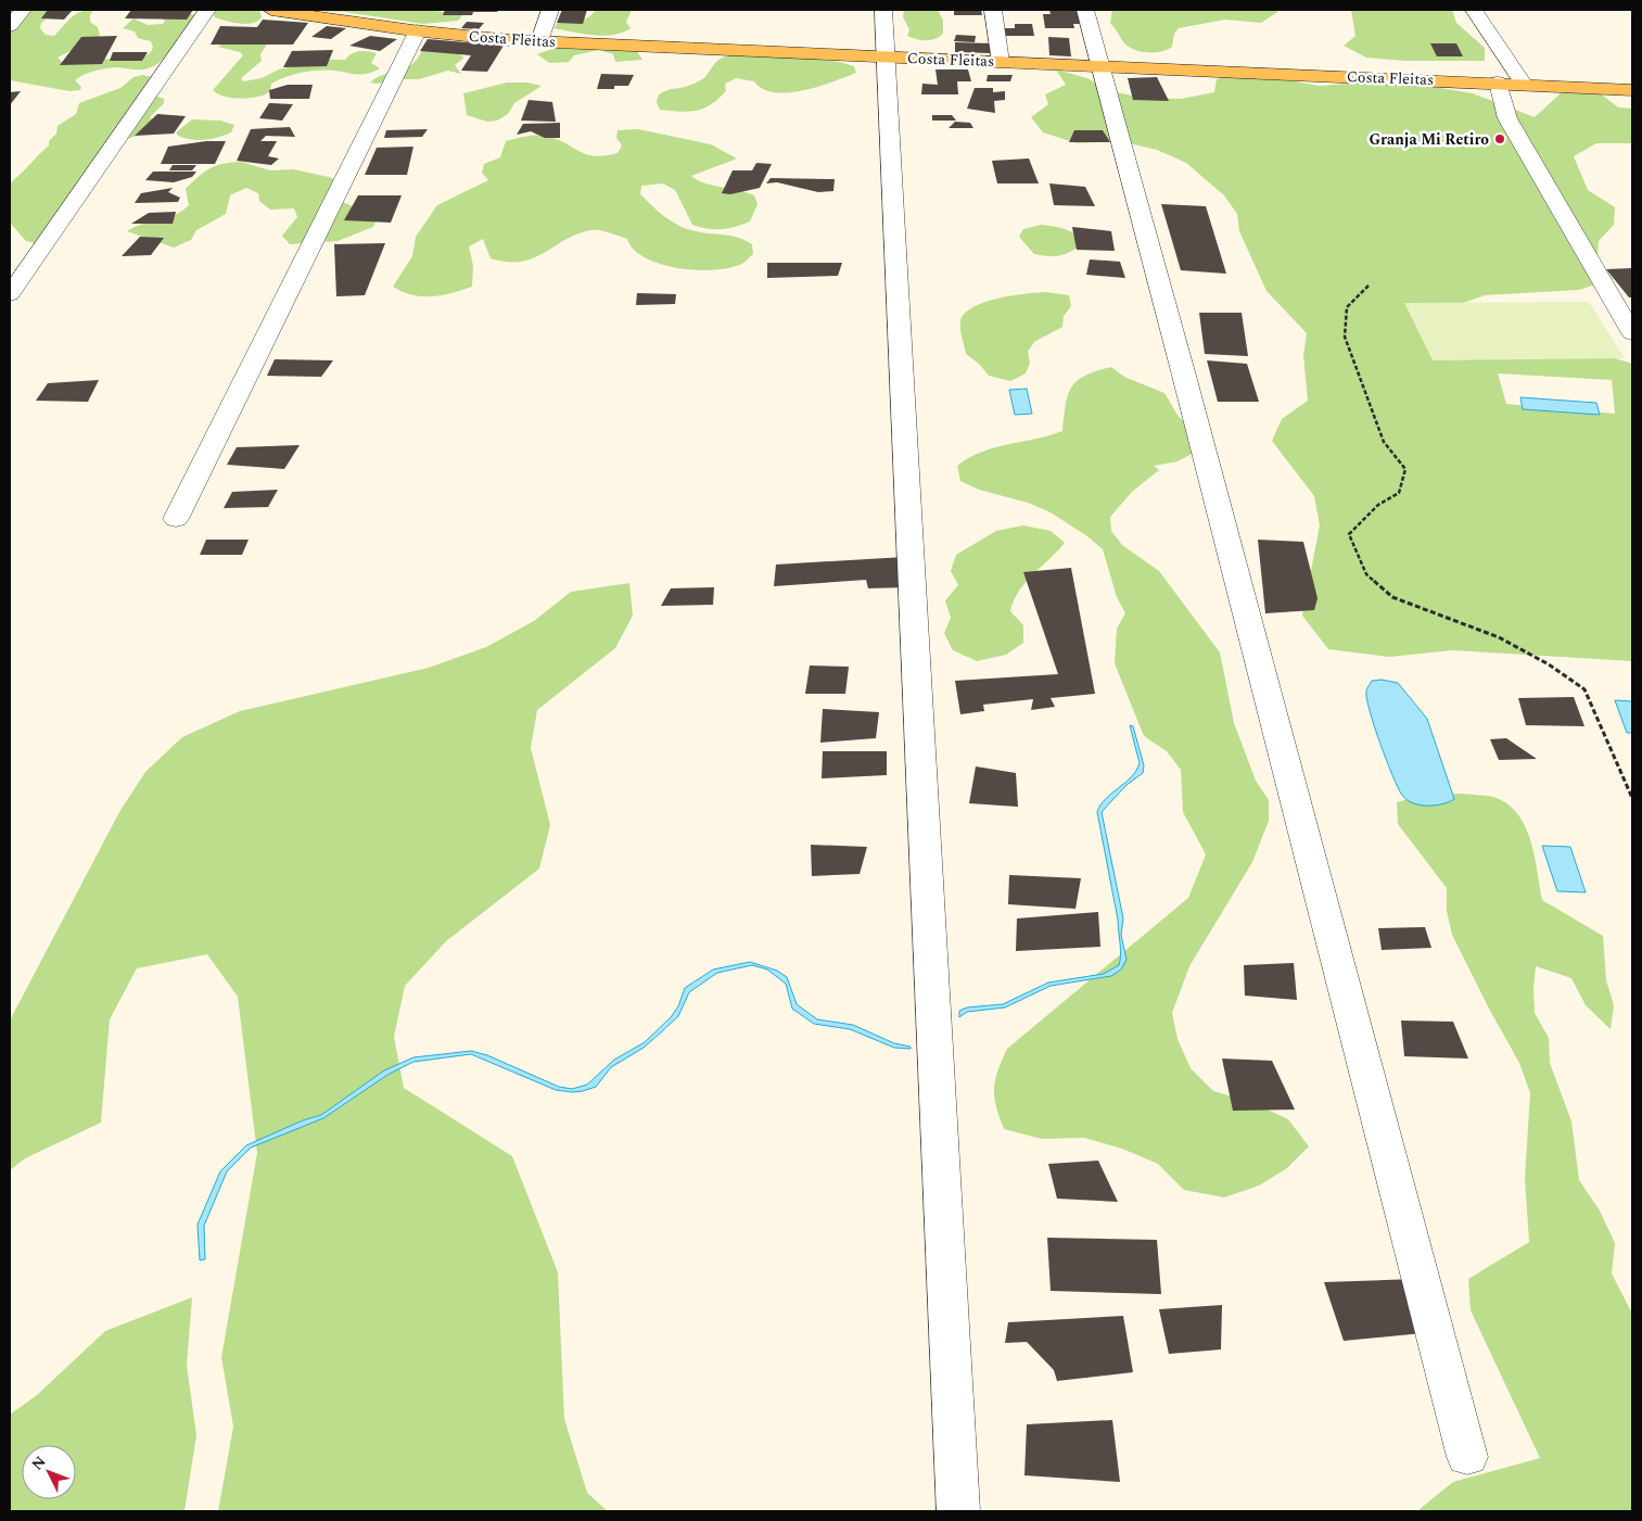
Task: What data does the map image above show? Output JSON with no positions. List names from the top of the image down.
{
  "streets": {
    "main road": ["Costa Fleitas"]
  },
  "places": ["Granja Mi Retiro"],
  "north": "top left"
}
